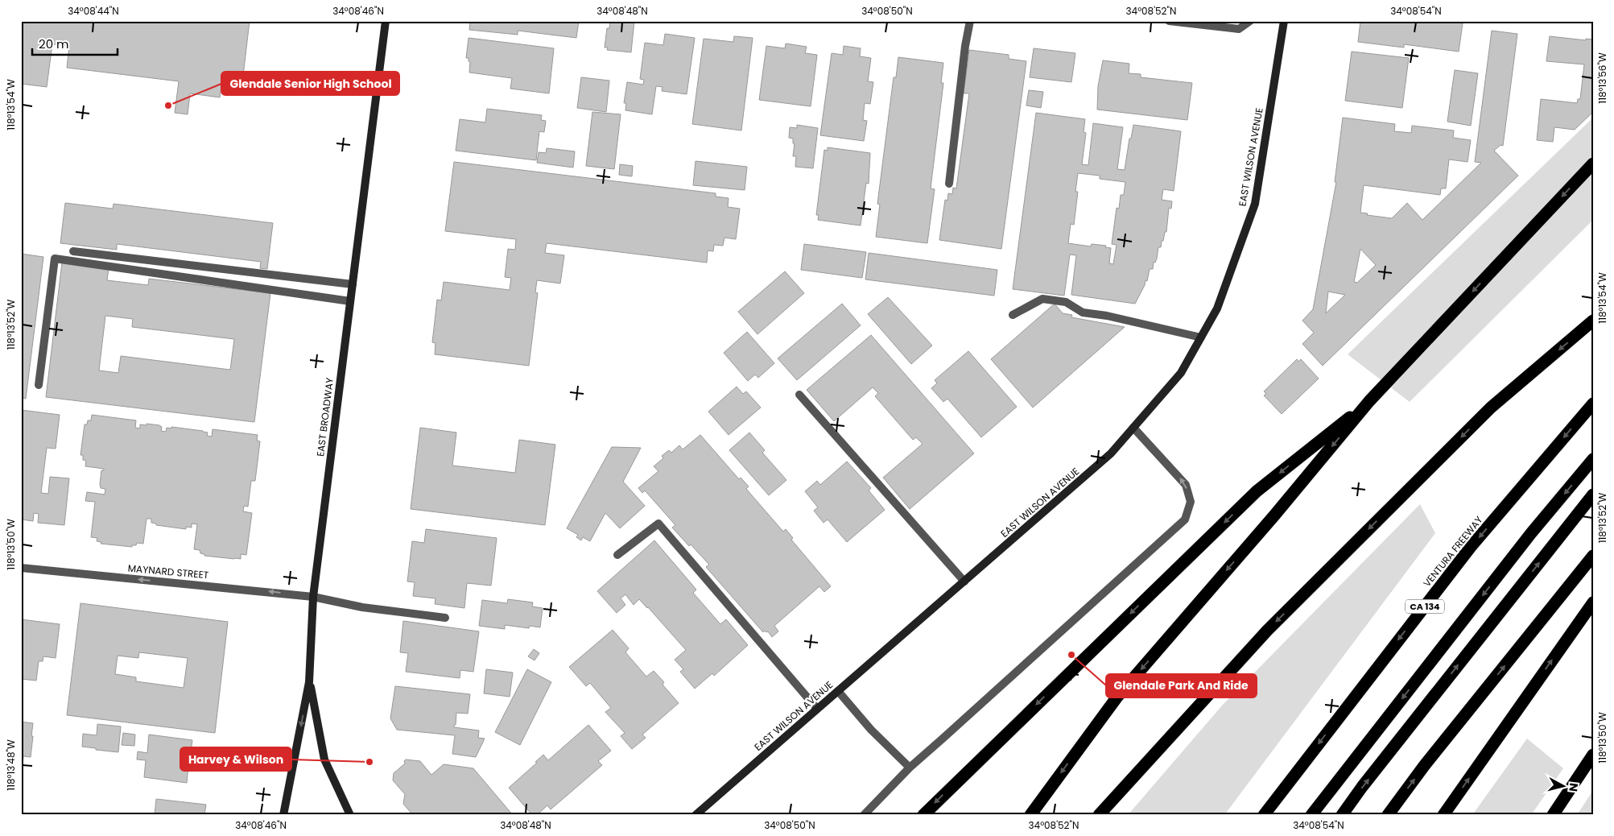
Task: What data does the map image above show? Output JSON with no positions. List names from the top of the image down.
{
  "streets": {
    "highway": ["VENTURA FREEWAY", "CA 134"],
    "street": ["EAST WILSON AVENUE", "EAST BROADWAY", "MAYNARD STREET"]
  },
  "crossings": [
    ["EAST BROADWAY", "MAYNARD STREET"]
  ],
  "one_way": ["MAYNARD STREET"],
  "places": ["Glendale Senior High School", "Glendale Park And Ride", "Harvey & Wilson"],
  "scale_bar": "20 m",
  "north": "right",
  "coordinates": [
    "34°08'44\"N",
    "34°08'46\"N",
    "34°08'48\"N",
    "34°08'50\"N",
    "34°08'52\"N",
    "34°08'54\"N",
    "118°13'56\"W",
    "118°13'54\"W",
    "118°13'52\"W",
    "118°13'50\"W",
    "118°13'48\"W"
  ]
}
